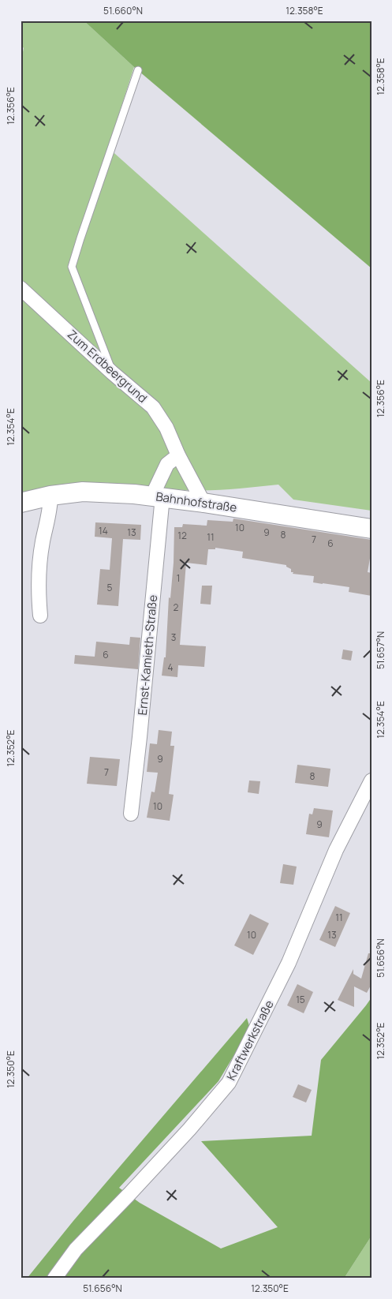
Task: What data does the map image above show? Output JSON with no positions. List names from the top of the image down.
{
  "streets": {
    "main road": ["Bahnhofstraße"],
    "street": ["Zum Erdbeergrund", "Ernst-Kamieth-Straße", "Kraftwerkstraße"]
  },
  "crossings": [
    ["Zum Erdbeergrund", "Bahnhofstraße"],
    ["Bahnhofstraße", "Ernst-Kamieth-Straße"]
  ],
  "house_numbers": [
    "10",
    "14",
    "13",
    "9",
    "8",
    "12",
    "11",
    "7",
    "6",
    "1",
    "5",
    "2",
    "3",
    "6",
    "4",
    "9",
    "7",
    "8",
    "10",
    "9",
    "11",
    "10",
    "13",
    "15"
  ],
  "coordinates": [
    "51.660°N",
    "12.358°E",
    "12.356°E",
    "12.354°E",
    "51.657°N",
    "12.352°E",
    "51.656°N",
    "12.350°E"
  ]
}
